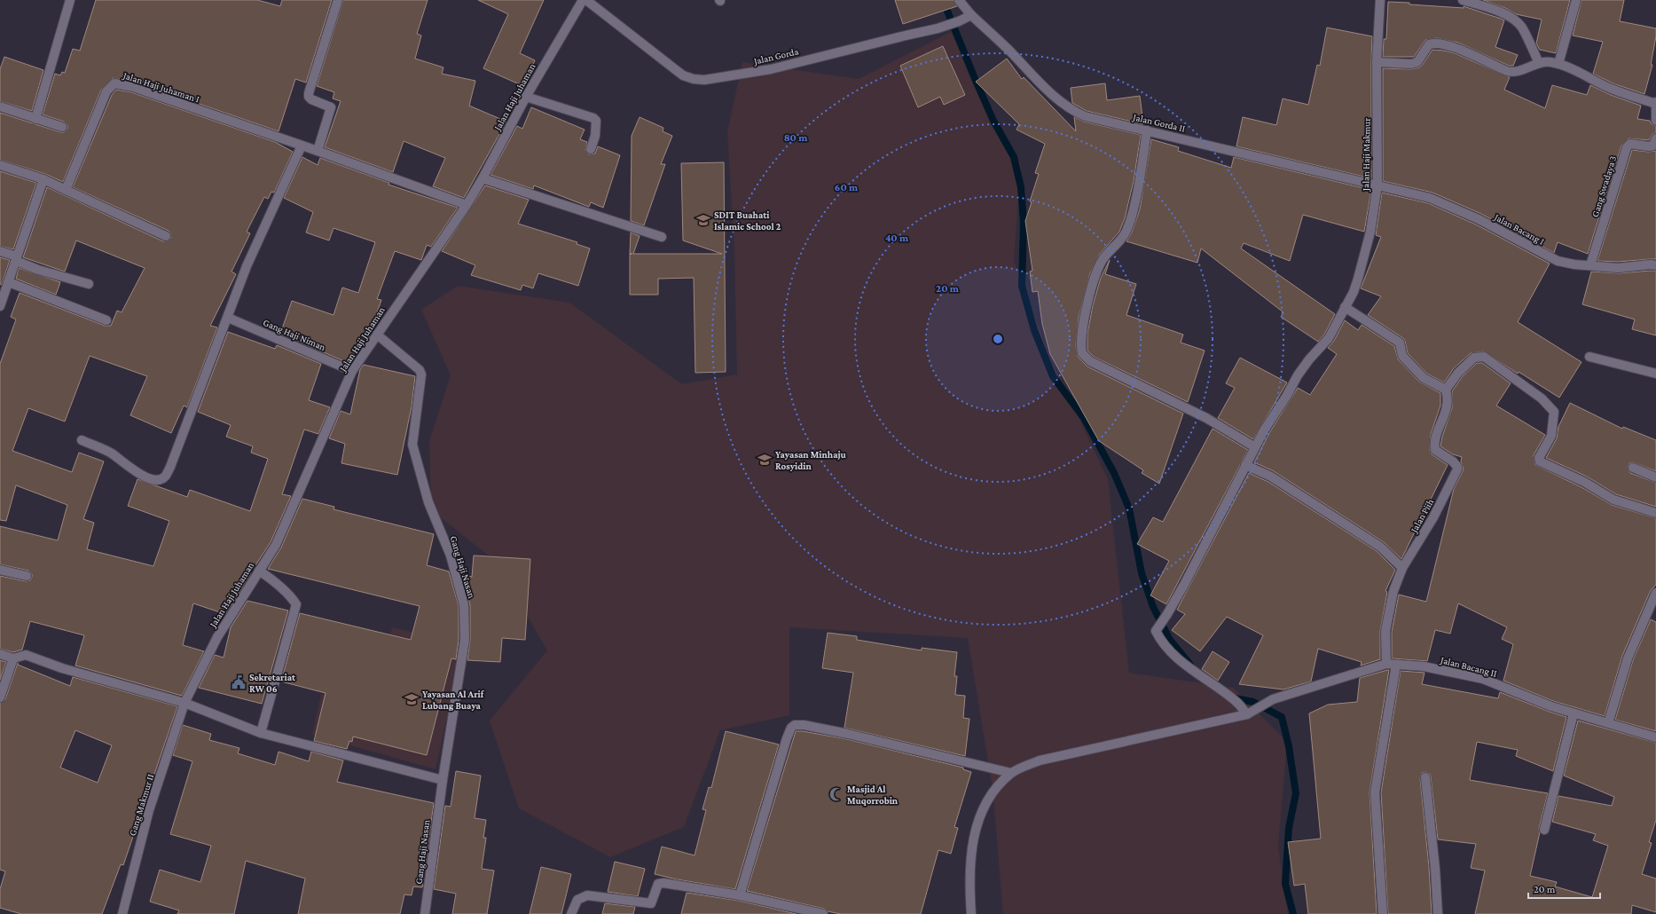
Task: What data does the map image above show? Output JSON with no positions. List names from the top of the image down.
{
  "streets": {
    "street": [
      "Jalan Gorda",
      "Jalan Haji Juhaman I",
      "Jalan Haji Juhaman",
      "Jalan Gorda II",
      "Jalan Haji Makmur",
      "Gang Swadaya 3",
      "Jalan Bacang I",
      "Gang Haji Niman",
      "Jalan Piih",
      "Gang Haji Nasan",
      "Jalan Bacang II",
      "Gang Makmur II"
    ]
  },
  "crossings": [
    ["Jalan Gorda", "Jalan Gorda II"],
    ["Jalan Haji Juhaman I", "Jalan Haji Juhaman"],
    ["Jalan Haji Juhaman", "Gang Haji Niman"],
    ["Jalan Haji Juhaman", "Gang Haji Nasan"],
    ["Jalan Haji Juhaman", "Gang Makmur II"],
    ["Jalan Gorda II", "Jalan Haji Makmur"],
    ["Jalan Gorda II", "Jalan Bacang I"],
    ["Jalan Haji Makmur", "Jalan Bacang I"],
    ["Jalan Haji Makmur", "Jalan Bacang II"],
    ["Gang Swadaya 3", "Jalan Bacang I"],
    ["Jalan Piih", "Jalan Bacang II"]
  ],
  "places": {
    "school or university": ["SDIT Buahati Islamic School 2", "Yayasan Minhaju Rosyidin", "Yayasan Al Arif Lubang Buaya"],
    "public building": ["Sekretariat RW 06"],
    "mosque": ["Masjid Al Muqorrobin"]
  },
  "scale_bar": "20 m",
  "rings": [
    "80 m",
    "60 m",
    "40 m",
    "20 m"
  ]
}
